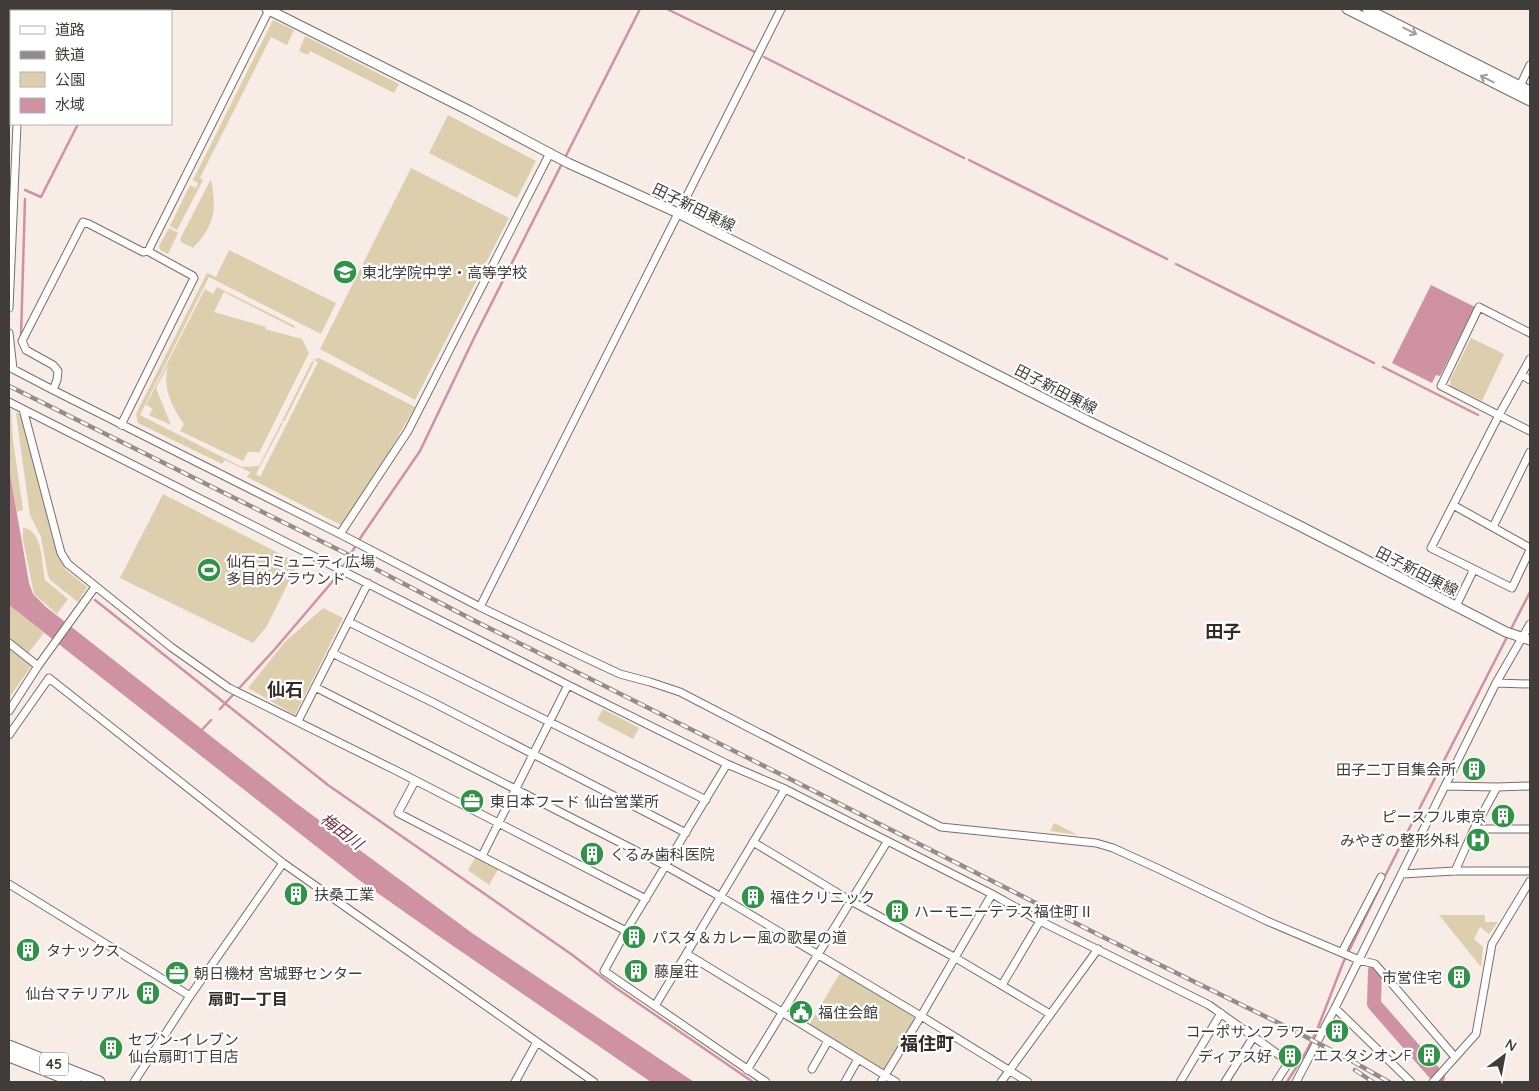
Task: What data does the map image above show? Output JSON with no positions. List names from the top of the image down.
{
  "streets": {
    "highway": ["45"],
    "street": ["田子新田東線"]
  },
  "districts": [
    "田子",
    "仙石",
    "扇町一丁目",
    "福住町"
  ],
  "water": ["梅田川"],
  "places": {
    "school or university": ["東北学院中学・高等学校"],
    "sports": ["仙石コミュニティ広場 多目的グラウンド"],
    "building": [
      "田子二丁目集会所",
      "ピースフル東京",
      "くるみ歯科医院",
      "扶桑工業",
      "福住クリニック",
      "ハーモニーテラス福住町Ⅱ",
      "パスタ＆カレー風の歌星の道",
      "タナックス",
      "藤屋荘",
      "市営住宅",
      "仙台マテリアル",
      "コーポサンフラワー",
      "セブン-イレブン 仙台扇町1丁目店",
      "エスタシオンF",
      "ディアス好"
    ],
    "office": ["東日本フード 仙台営業所", "朝日機材 宮城野センター"],
    "hospital": ["みやぎの整形外科"],
    "public building": ["福住会館"]
  },
  "legend": [
    "道路",
    "鉄道",
    "公園",
    "水域"
  ],
  "north": "top right"
}
